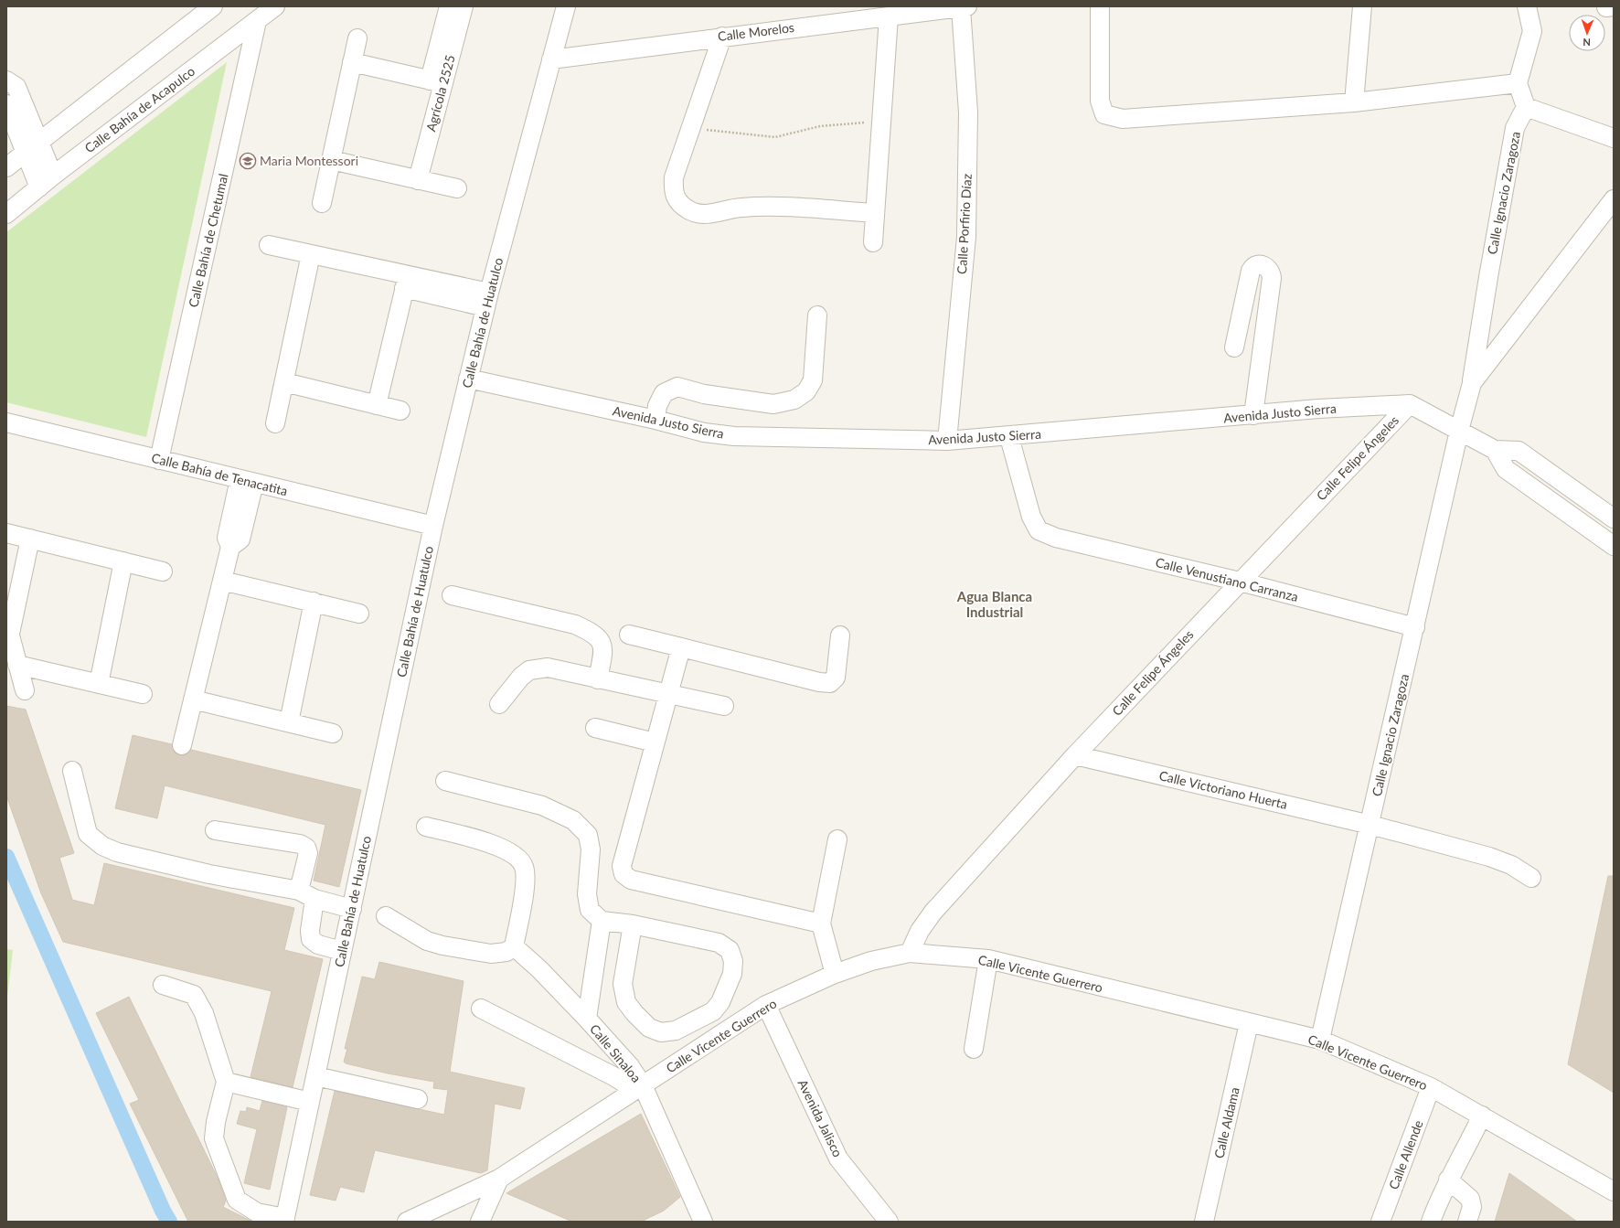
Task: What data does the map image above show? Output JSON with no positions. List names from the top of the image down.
{
  "streets": {
    "street": [
      "Calle Morelos",
      "Agrícola 2525",
      "Calle Bahía de Acapulco",
      "Calle Ignacio Zaragoza",
      "Calle Porfirio Díaz",
      "Calle Bahía de Chetumal",
      "Calle Bahía de Huatulco",
      "Avenida Justo Sierra",
      "Calle Felipe Ángeles",
      "Calle Bahía de Tenacatita",
      "Calle Venustiano Carranza",
      "Calle Victoriano Huerta",
      "Calle Vicente Guerrero",
      "Calle Sinaloa",
      "Avenida Jalisco",
      "Calle Aldama",
      "Calle Allende"
    ]
  },
  "crossings": [
    ["Calle Morelos", "Calle Porfirio Díaz"],
    ["Calle Morelos", "Calle Bahía de Huatulco"],
    ["Calle Bahía de Acapulco", "Calle Bahía de Chetumal"],
    ["Calle Ignacio Zaragoza", "Calle Venustiano Carranza"],
    ["Calle Ignacio Zaragoza", "Calle Victoriano Huerta"],
    ["Calle Ignacio Zaragoza", "Calle Vicente Guerrero"],
    ["Calle Porfirio Díaz", "Avenida Justo Sierra"],
    ["Calle Bahía de Chetumal", "Calle Bahía de Tenacatita"],
    ["Calle Bahía de Huatulco", "Avenida Justo Sierra"],
    ["Calle Bahía de Huatulco", "Calle Bahía de Tenacatita"],
    ["Avenida Justo Sierra", "Calle Felipe Ángeles"],
    ["Avenida Justo Sierra", "Calle Venustiano Carranza"],
    ["Calle Felipe Ángeles", "Calle Venustiano Carranza"],
    ["Calle Felipe Ángeles", "Calle Victoriano Huerta"],
    ["Calle Felipe Ángeles", "Calle Vicente Guerrero"],
    ["Calle Vicente Guerrero", "Calle Sinaloa"],
    ["Calle Vicente Guerrero", "Avenida Jalisco"],
    ["Calle Vicente Guerrero", "Calle Aldama"],
    ["Calle Vicente Guerrero", "Calle Allende"]
  ],
  "districts": ["Agua Blanca Industrial"],
  "places": {
    "school or university": ["Maria Montessori"]
  },
  "north": "bottom"
}
